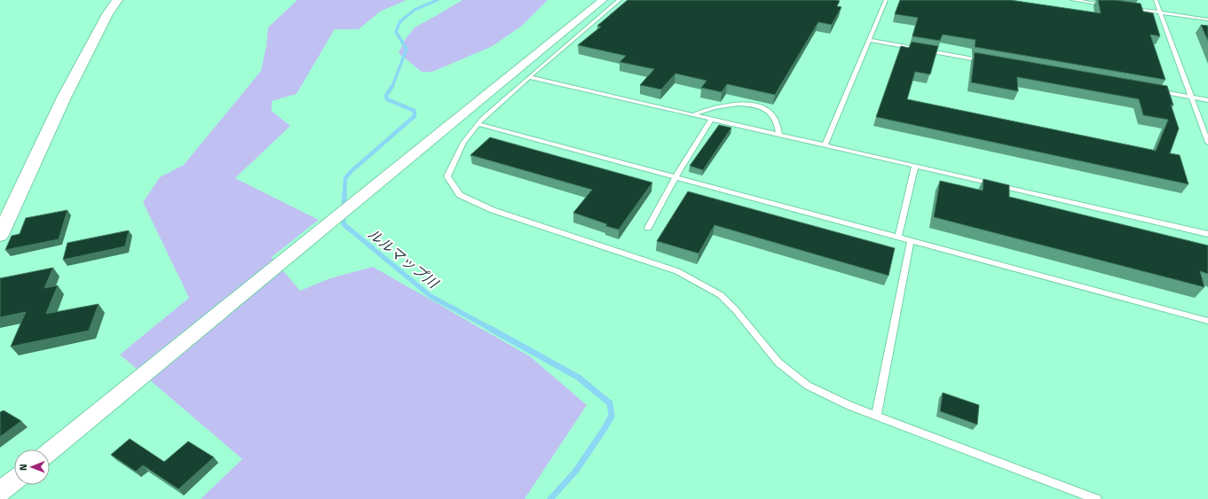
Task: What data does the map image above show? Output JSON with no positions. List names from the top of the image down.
{
  "water": ["ルルマップ川"],
  "north": "left"
}
